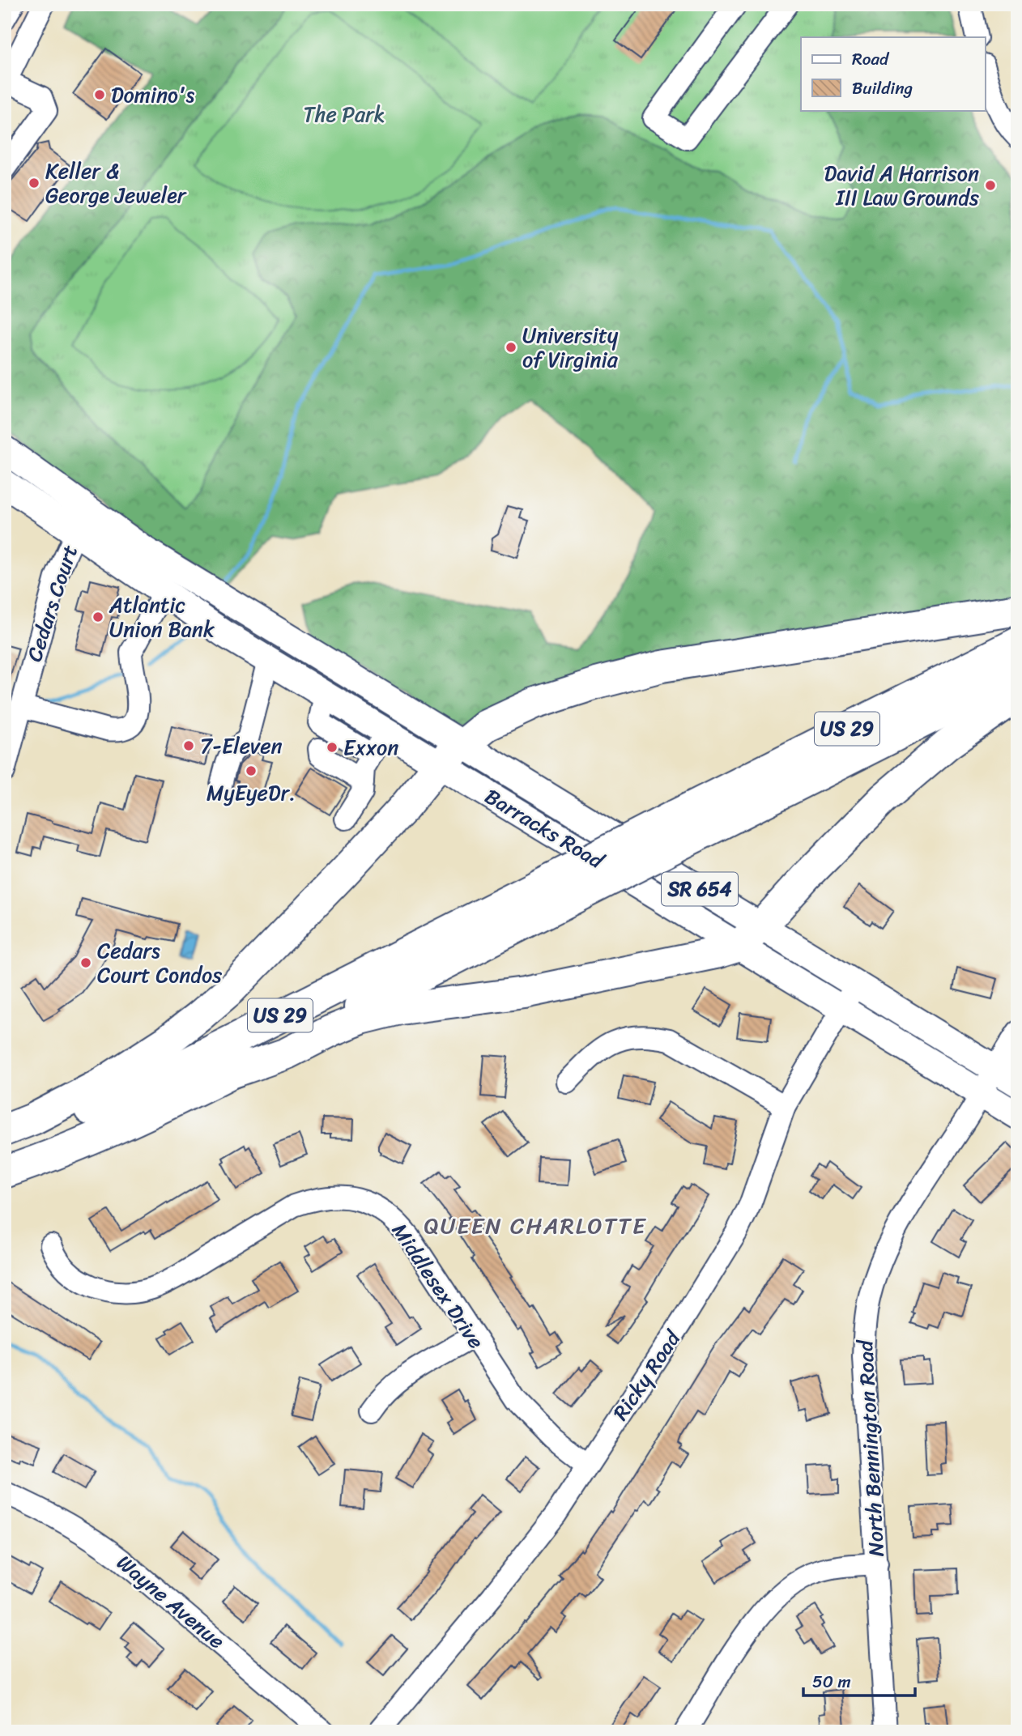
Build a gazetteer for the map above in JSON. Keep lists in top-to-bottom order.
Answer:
{
  "streets": {
    "highway": ["US 29"],
    "main road": ["Barracks Road", "SR 654"],
    "street": [
      "Cedars Court",
      "Middlesex Drive",
      "Ricky Road",
      "North Bennington Road",
      "Wayne Avenue"
    ]
  },
  "crossings": [
    ["Cedars Court", "Barracks Road"],
    ["Barracks Road", "Ricky Road"],
    ["Barracks Road", "North Bennington Road"],
    ["Middlesex Drive", "Ricky Road"]
  ],
  "districts": ["QUEEN CHARLOTTE"],
  "parks": ["The Park"],
  "places": [
    "Domino's",
    "Keller & George Jeweler",
    "David A Harrison III Law Grounds",
    "University of Virginia",
    "Atlantic Union Bank",
    "7-Eleven",
    "Exxon",
    "MyEyeDr.",
    "Cedars Court Condos"
  ],
  "legend": ["Road", "Building"],
  "scale_bar": "50 m"
}
